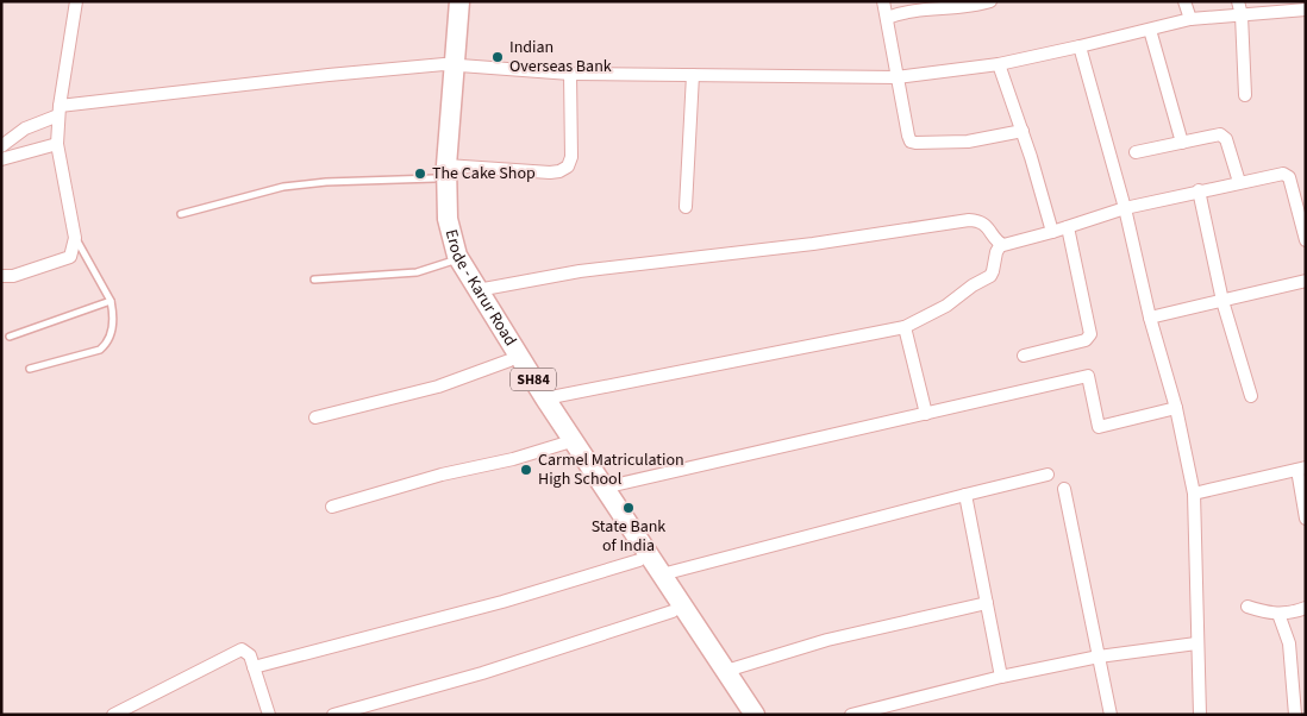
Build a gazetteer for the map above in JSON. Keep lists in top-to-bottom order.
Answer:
{
  "streets": {
    "main road": ["Erode - Karur Road", "SH84"]
  },
  "places": [
    "Indian Overseas Bank",
    "The Cake Shop",
    "Carmel Matriculation High School",
    "State Bank of India"
  ]
}
